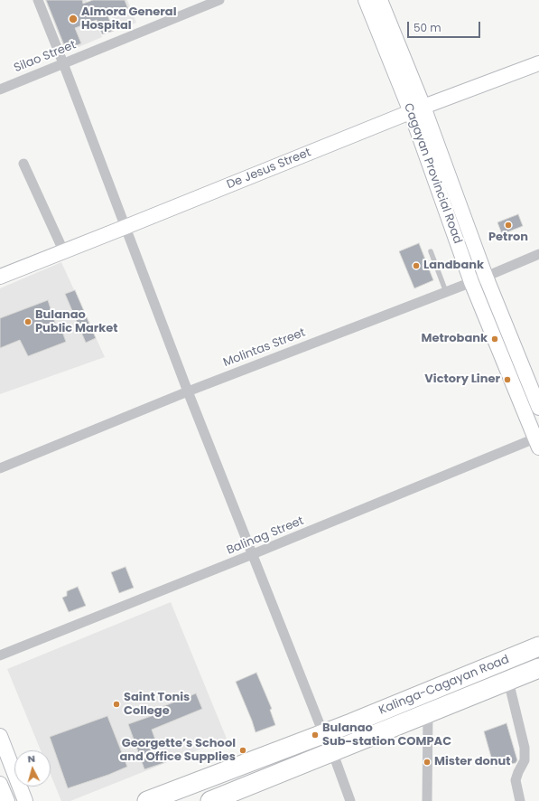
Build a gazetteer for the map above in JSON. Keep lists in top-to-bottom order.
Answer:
{
  "streets": {
    "highway": ["Kalinga-Cagayan Road"],
    "main road": ["De Jesus Street", "Cagayan Provincial Road"],
    "street": ["Silao Street", "Molintas Street", "Balinag Street"]
  },
  "crossings": [
    ["De Jesus Street", "Cagayan Provincial Road"],
    ["Cagayan Provincial Road", "Molintas Street"],
    ["Cagayan Provincial Road", "Balinag Street"]
  ],
  "places": [
    "Almora General Hospital",
    "Petron",
    "Landbank",
    "Bulanao Public Market",
    "Metrobank",
    "Victory Liner",
    "Saint Tonis College",
    "Bulanao Sub-station COMPAC",
    "Georgette’s School and Office Supplies",
    "Mister donut"
  ],
  "scale_bar": "50 m",
  "north": "top"
}
